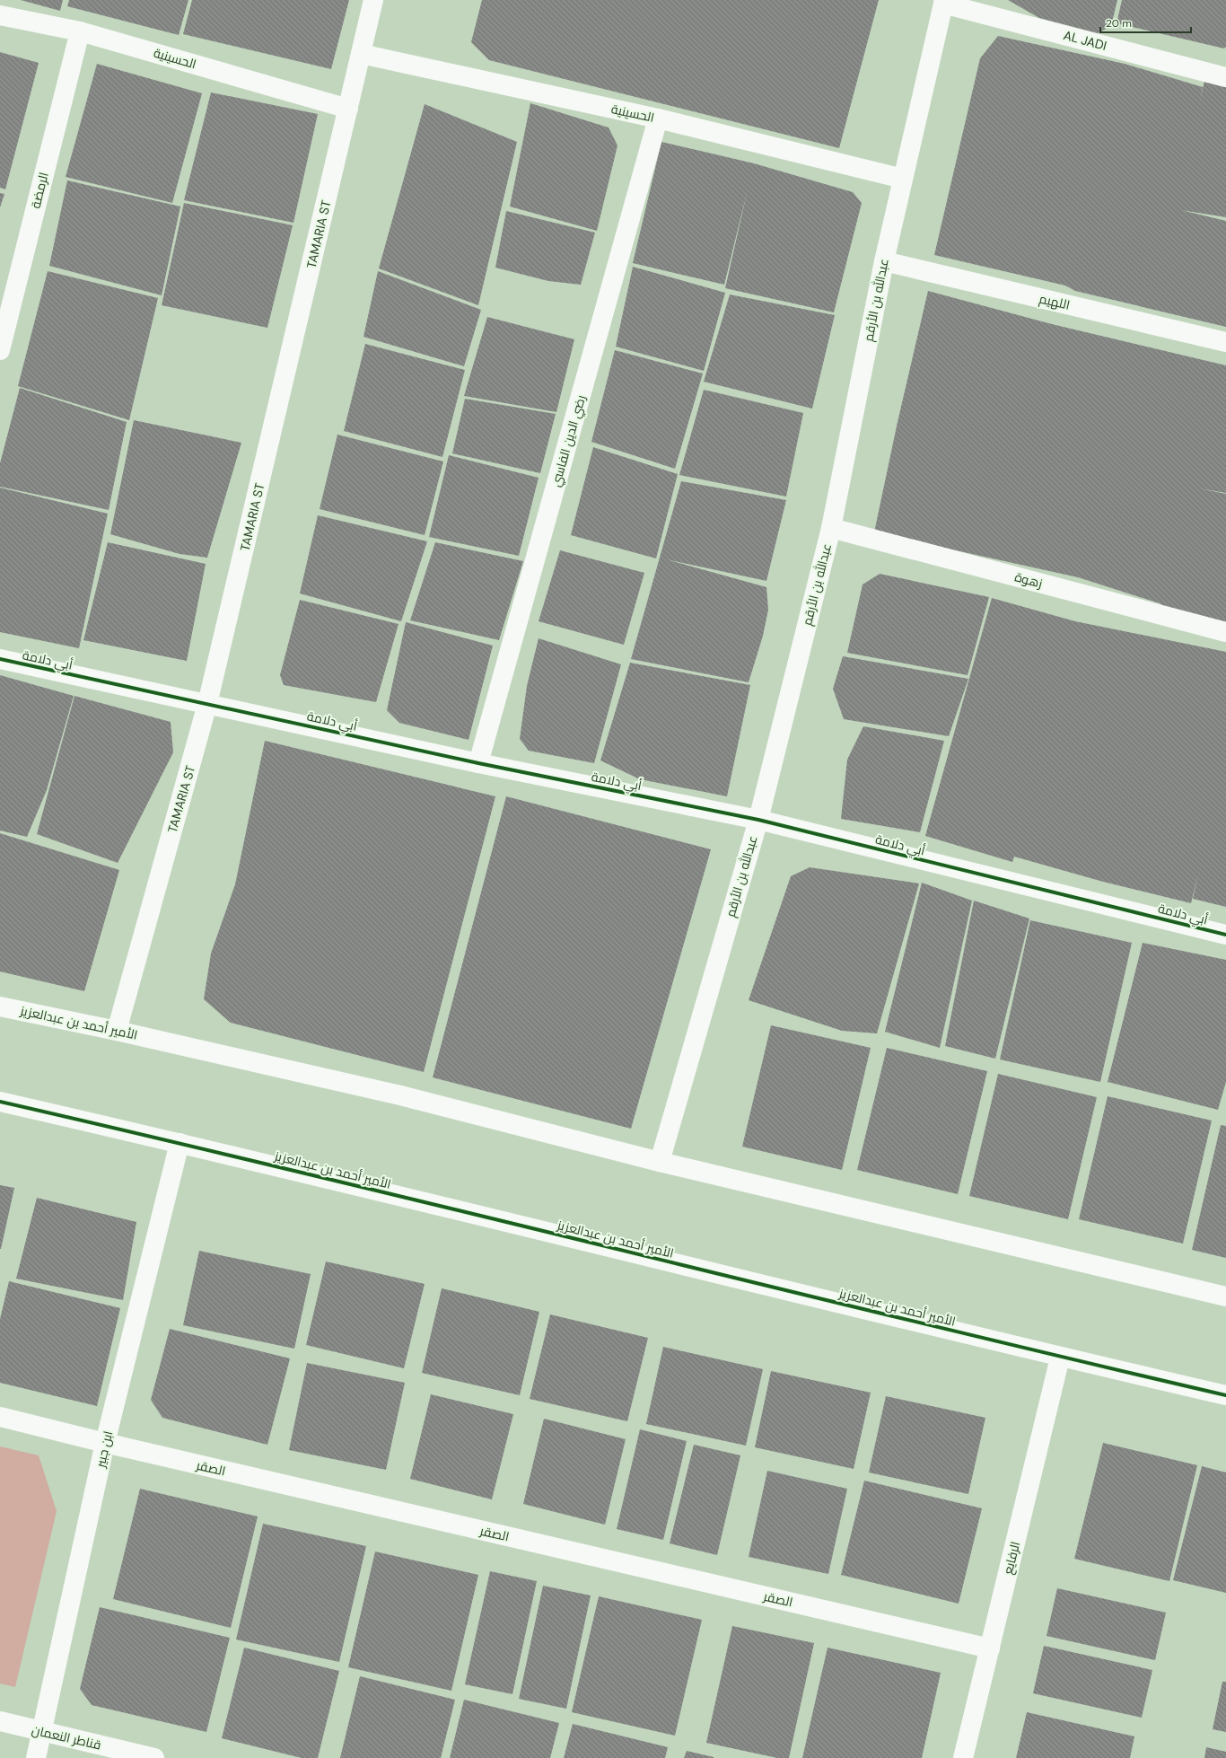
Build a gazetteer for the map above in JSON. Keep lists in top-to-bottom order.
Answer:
{
  "streets": {
    "street": [
      "AL JADI",
      "الحسينية",
      "الرمضة",
      "TAMARIA ST",
      "عبدالله بن الأرقم",
      "اللهيم",
      "رضي الدين الفاسي",
      "زهوة",
      "أبي دلامة",
      "الأمير أحمد بن عبدالعزيز",
      "ابن جبير",
      "الصقر",
      "الرفايع",
      "قناطر النعمان"
    ]
  },
  "crossings": [
    ["AL JADI", "عبدالله بن الأرقم"],
    ["الحسينية", "الرمضة"],
    ["الحسينية", "TAMARIA ST"],
    ["الحسينية", "عبدالله بن الأرقم"],
    ["الحسينية", "رضي الدين الفاسي"],
    ["TAMARIA ST", "أبي دلامة"],
    ["TAMARIA ST", "الأمير أحمد بن عبدالعزيز"],
    ["عبدالله بن الأرقم", "اللهيم"],
    ["عبدالله بن الأرقم", "زهوة"],
    ["عبدالله بن الأرقم", "أبي دلامة"],
    ["عبدالله بن الأرقم", "الأمير أحمد بن عبدالعزيز"],
    ["رضي الدين الفاسي", "أبي دلامة"],
    ["الأمير أحمد بن عبدالعزيز", "ابن جبير"],
    ["الأمير أحمد بن عبدالعزيز", "الرفايع"],
    ["ابن جبير", "الصقر"],
    ["ابن جبير", "قناطر النعمان"],
    ["الصقر", "الرفايع"]
  ],
  "scale_bar": "20 m"
}
